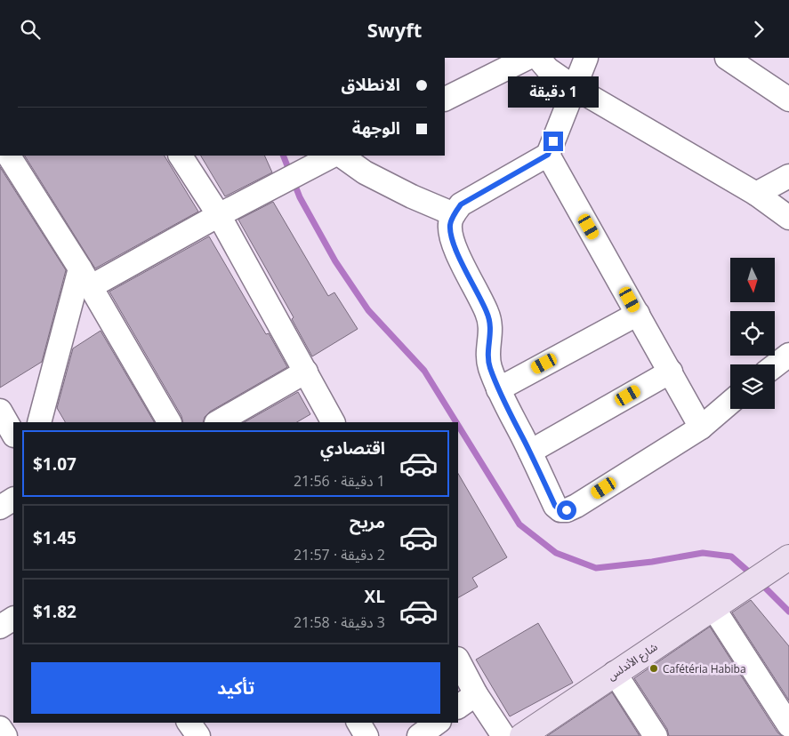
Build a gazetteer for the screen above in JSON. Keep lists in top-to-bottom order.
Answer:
{
  "streets": {
    "street": ["شارع الأندلس"]
  },
  "places": ["Cafétéria Habiba"],
  "north": "bottom",
  "page": {
    "header": "Swyft",
    "banner": ["الانطلاق", "الوجهة"],
    "bubble": "1 دقيقة",
    "list": [
      {
        "name": "اقتصادي",
        "note": "1 دقيقة · 21:56",
        "value": "$1.07"
      },
      {
        "name": "مريح",
        "note": "2 دقيقة · 21:57",
        "value": "$1.45"
      },
      {
        "name": "XL",
        "note": "3 دقيقة · 21:58",
        "value": "$1.82"
      }
    ],
    "buttons": "تأكيد"
  }
}
